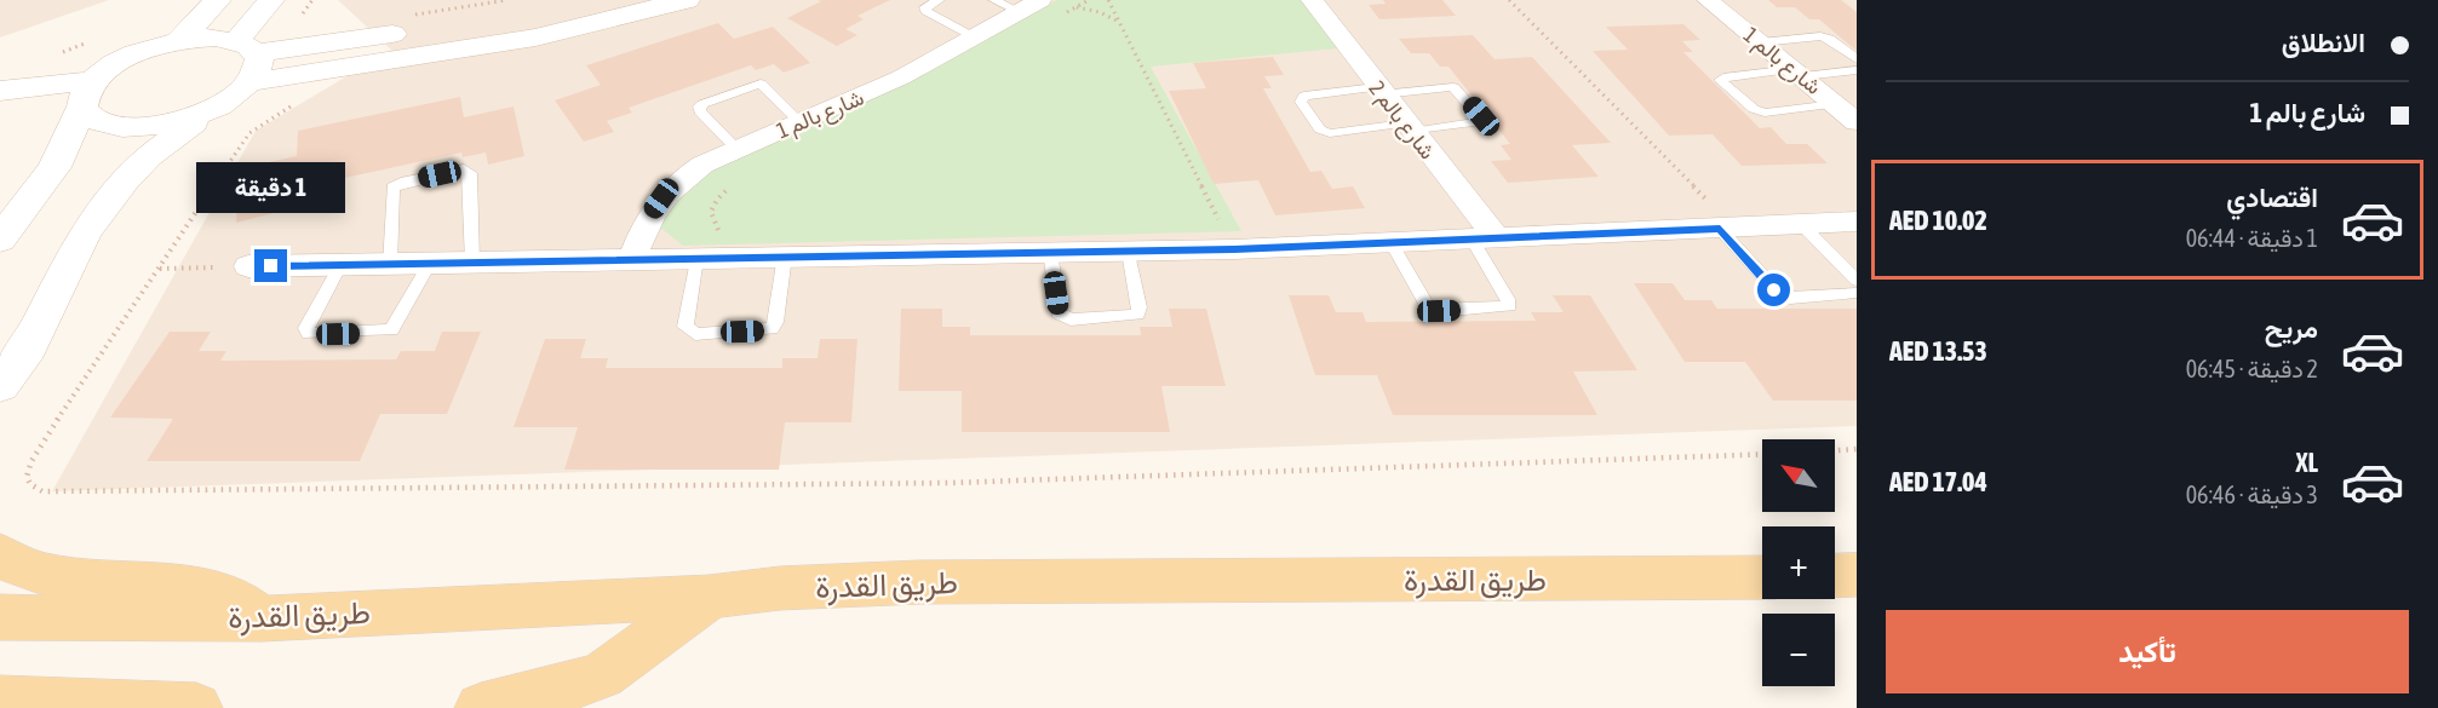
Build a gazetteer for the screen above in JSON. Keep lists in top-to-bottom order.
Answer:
{
  "streets": {
    "main road": ["طريق القدرة"],
    "street": ["شارع بالم 1", "شارع بالم 2"]
  },
  "north": "top left",
  "page": {
    "banner": ["الانطلاق", "شارع بالم 1"],
    "list": [
      {
        "name": "اقتصادي",
        "note": "1 دقيقة · 06:44",
        "value": "AED 10.02"
      },
      {
        "name": "مريح",
        "note": "2 دقيقة · 06:45",
        "value": "AED 13.53"
      },
      {
        "name": "XL",
        "note": "3 دقيقة · 06:46",
        "value": "AED 17.04"
      }
    ],
    "bubble": "1 دقيقة",
    "map_buttons": ["+", "−"],
    "buttons": "تأكيد"
  }
}
